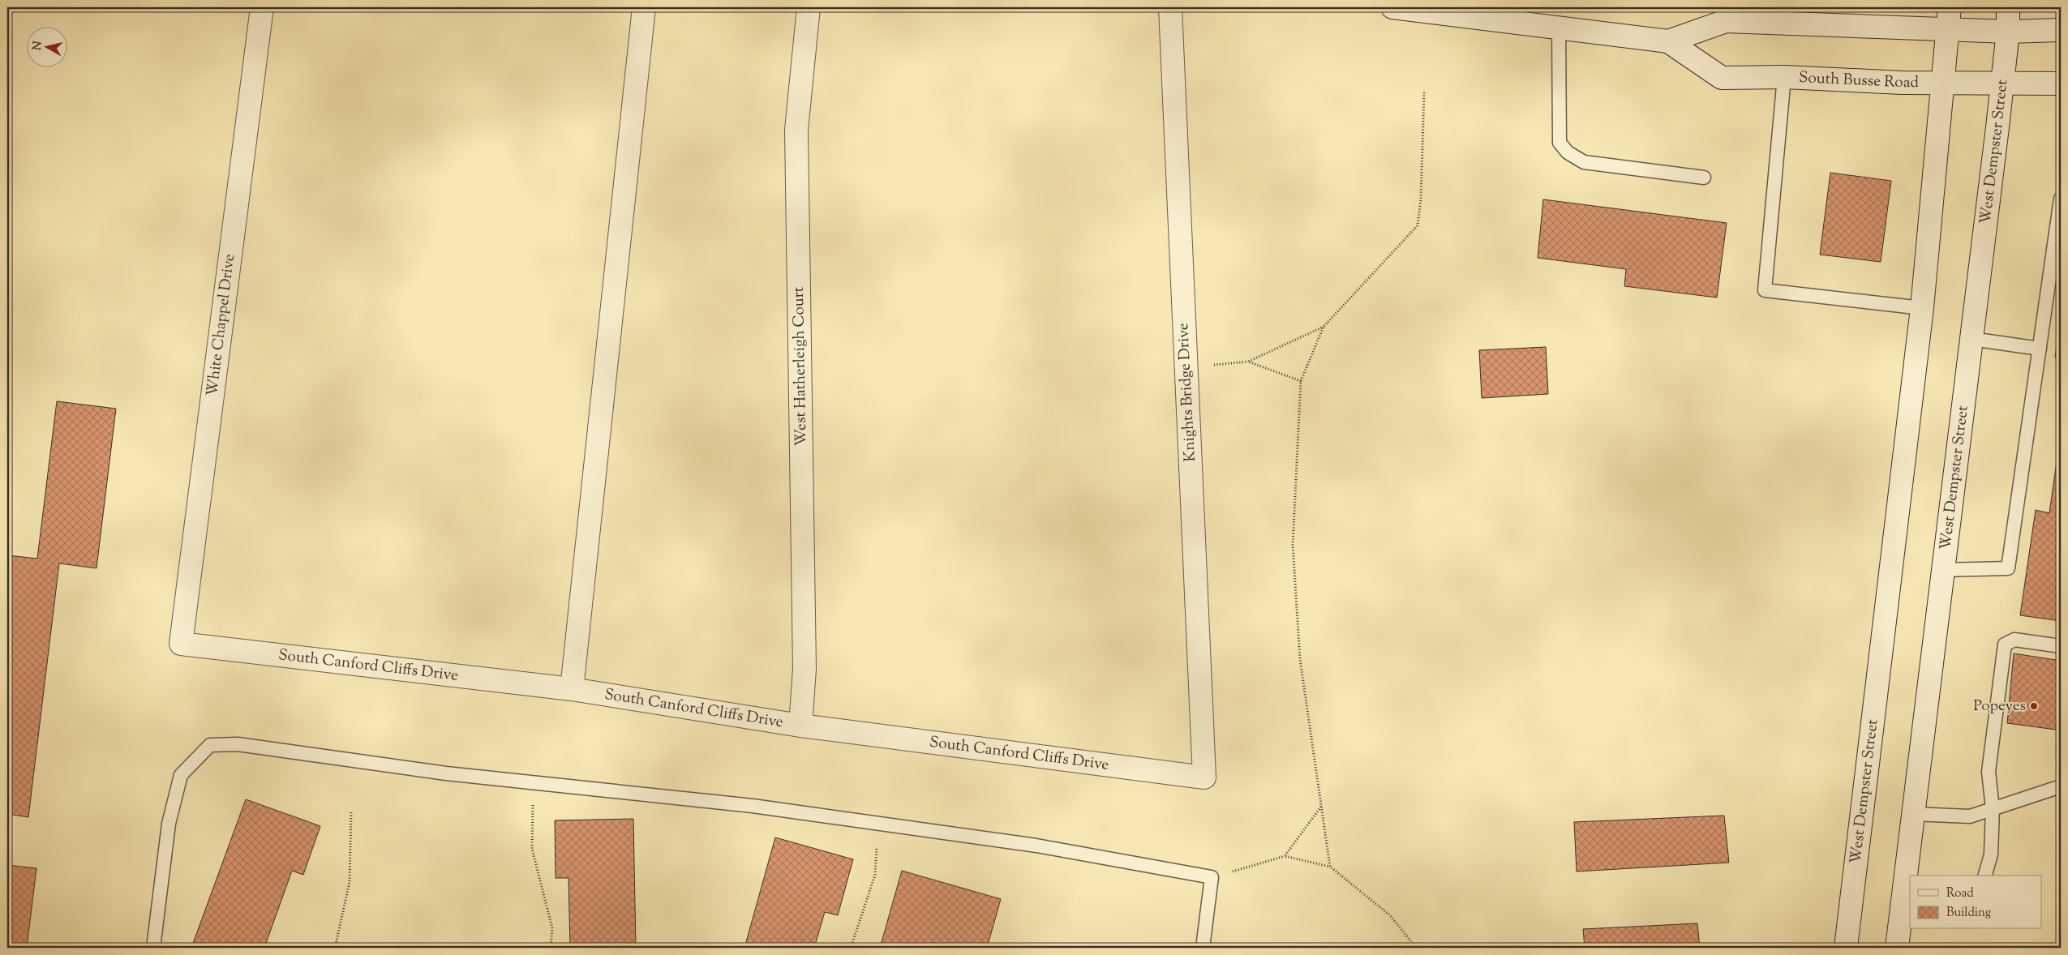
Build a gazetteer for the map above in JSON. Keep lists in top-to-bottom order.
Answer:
{
  "streets": {
    "street": [
      "South Busse Road",
      "West Dempster Street",
      "White Chappel Drive",
      "West Hatherleigh Court",
      "Knights Bridge Drive",
      "South Canford Cliffs Drive"
    ]
  },
  "crossings": [
    ["South Busse Road", "West Dempster Street"],
    ["White Chappel Drive", "South Canford Cliffs Drive"],
    ["West Hatherleigh Court", "South Canford Cliffs Drive"],
    ["Knights Bridge Drive", "South Canford Cliffs Drive"]
  ],
  "places": ["Popeyes"],
  "legend": ["Road", "Building"],
  "north": "left"
}
